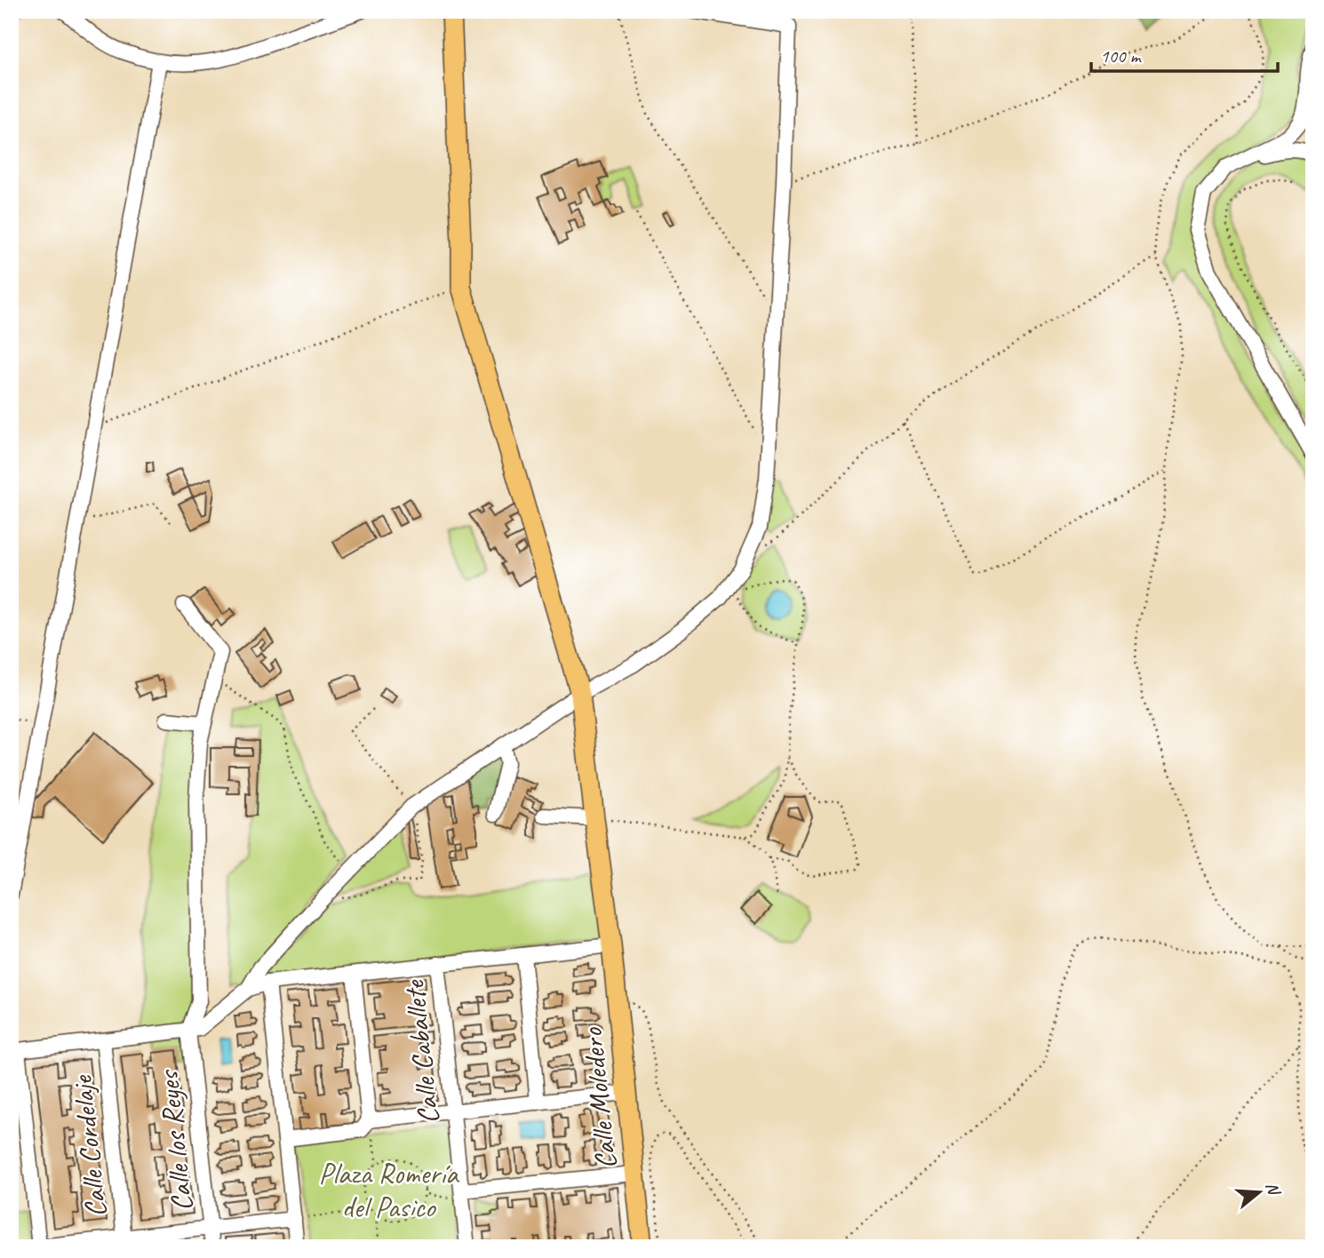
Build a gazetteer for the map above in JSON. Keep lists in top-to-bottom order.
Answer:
{
  "streets": {
    "main road": ["Calle Moledero"],
    "street": ["Calle Caballete", "Calle los Reyes", "Calle Cordelaje"]
  },
  "parks": ["Plaza Romería del Pasico"],
  "scale_bar": "100 m",
  "north": "right"
}
